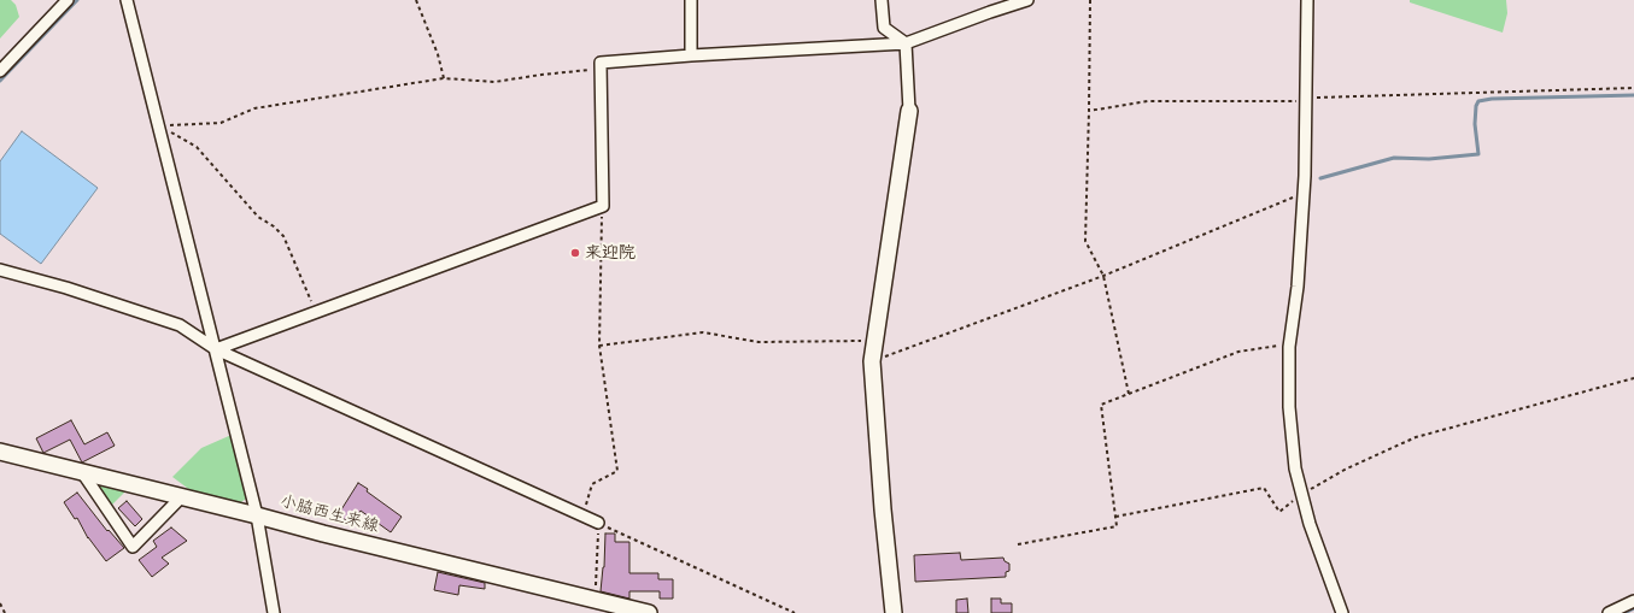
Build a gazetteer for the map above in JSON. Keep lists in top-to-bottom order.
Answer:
{
  "streets": {
    "main road": ["小脇西生来線"]
  },
  "places": ["来迎院"]
}
